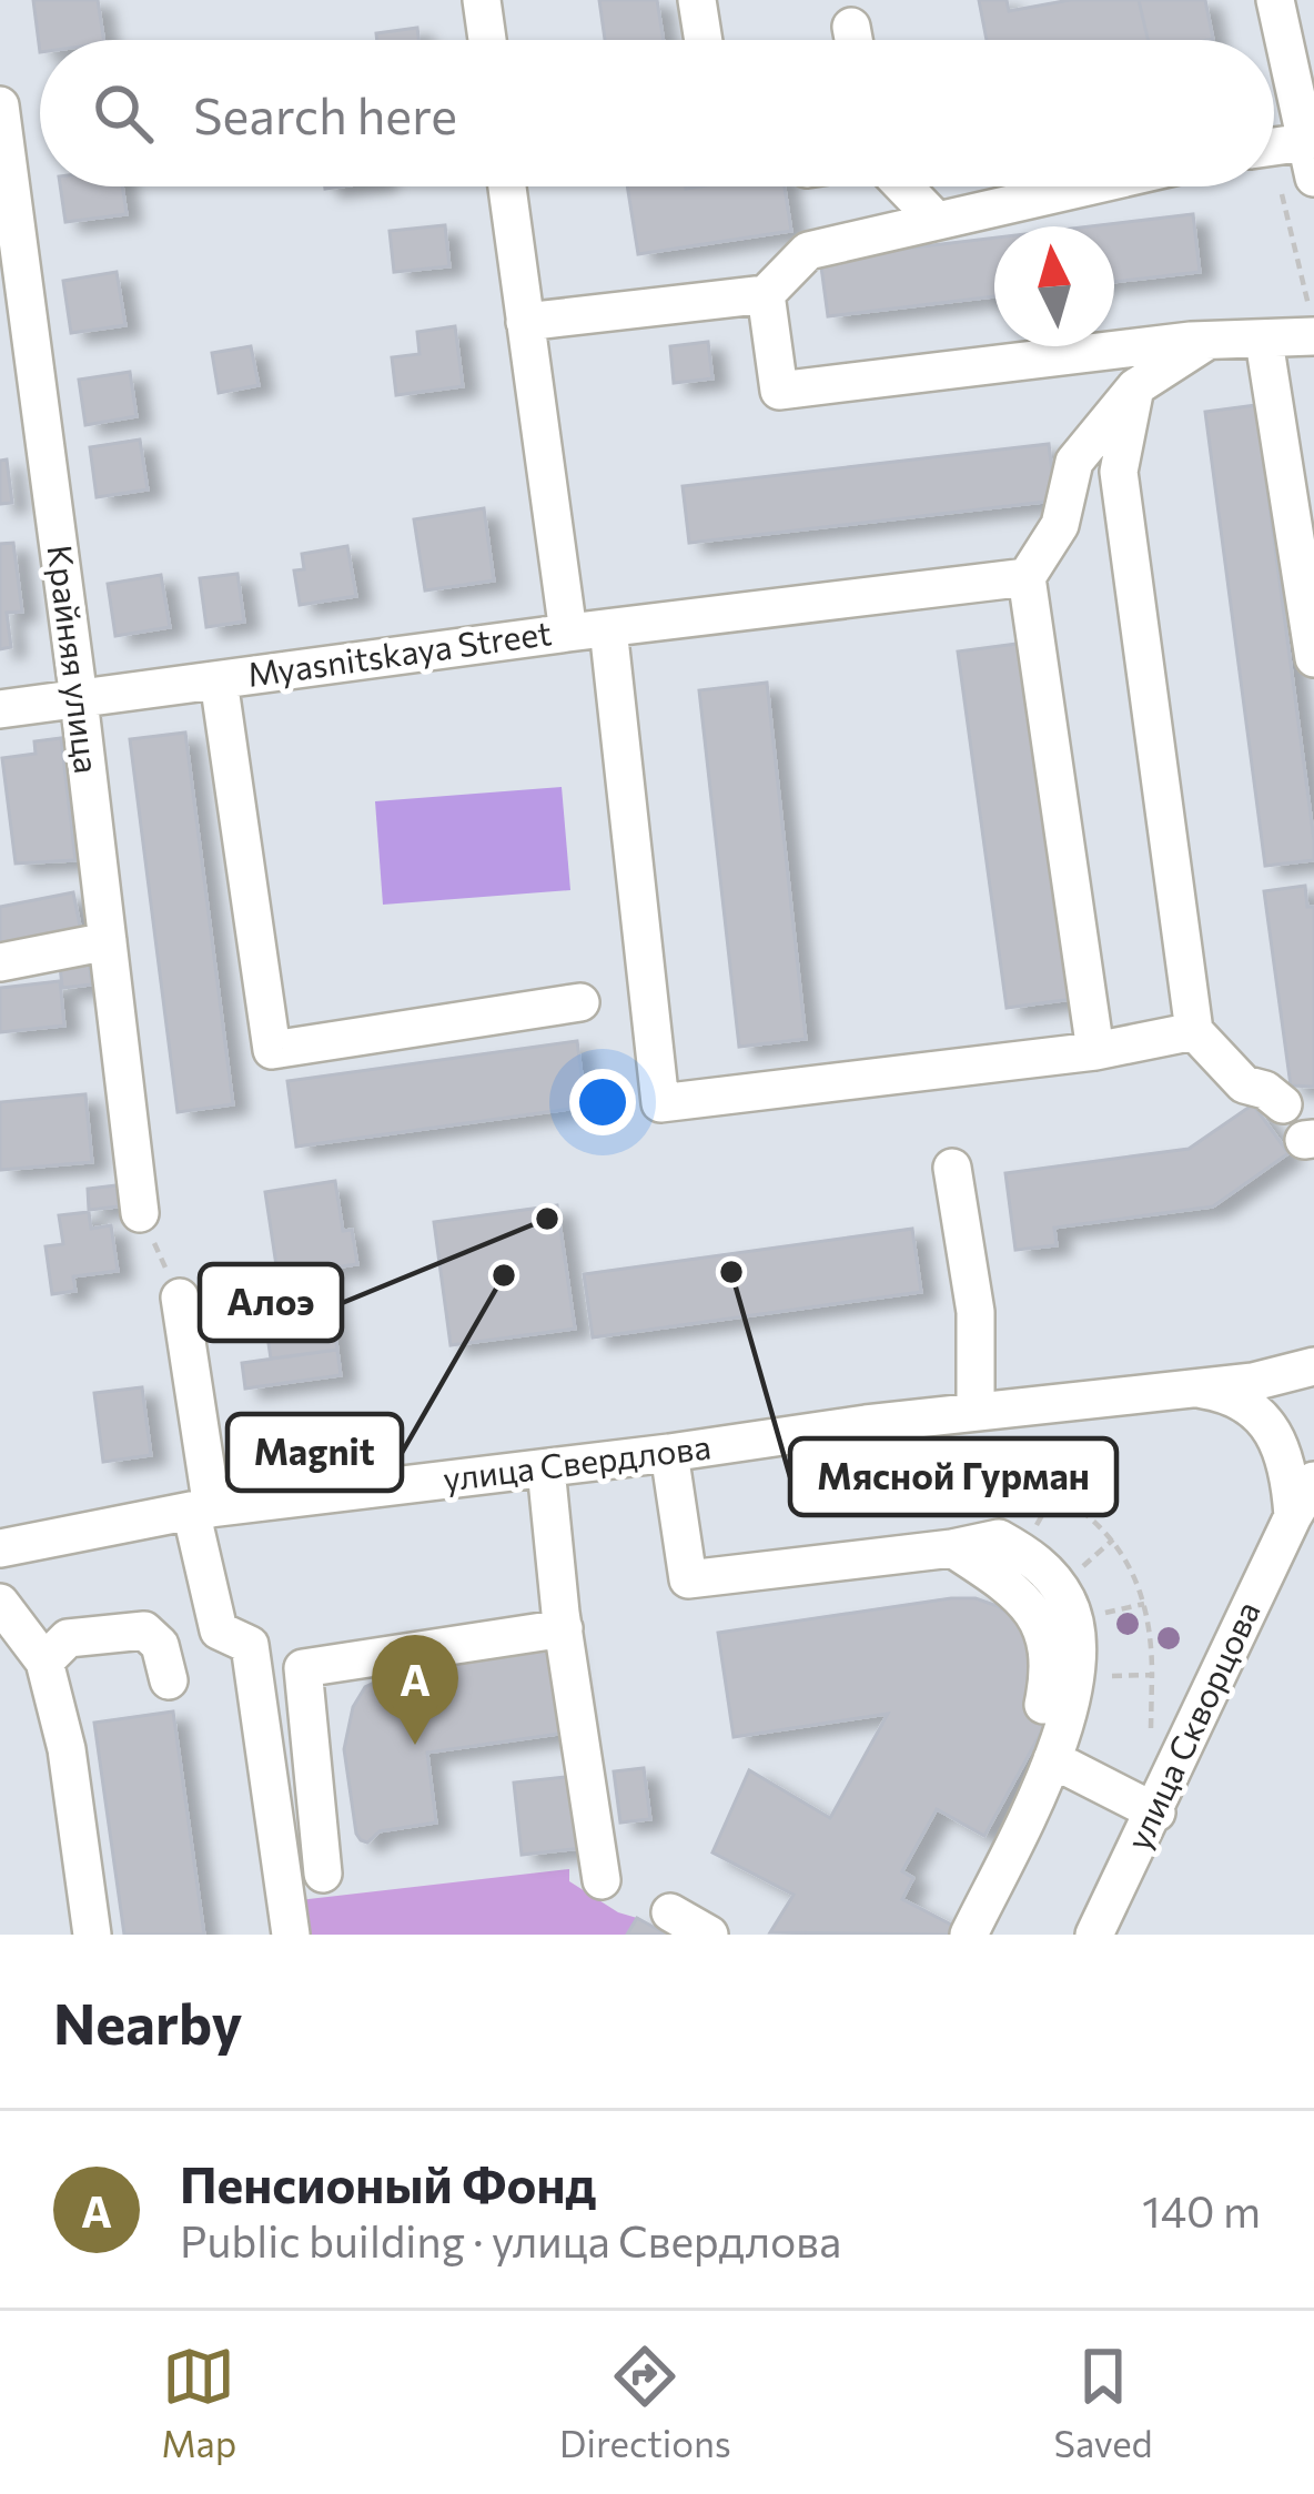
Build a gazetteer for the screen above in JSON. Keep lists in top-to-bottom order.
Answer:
{
  "streets": {
    "street": [
      "Myasnitskaya Street",
      "Крайняя улица",
      "улица Свердлова",
      "улица Скворцова"
    ]
  },
  "crossings": [
    ["Myasnitskaya Street", "Крайняя улица"]
  ],
  "places": ["Алоэ", "Мясной Гурман", "Magnit"],
  "north": "top",
  "page": {
    "search": "Search here",
    "pins": "A",
    "heading": "Nearby",
    "list": [
      {
        "mark": "A",
        "name": "Пенсионый Фонд",
        "note": "Public building · улица Свердлова",
        "value": "140 m"
      }
    ],
    "nav": ["Map", "Directions", "Saved"]
  }
}
